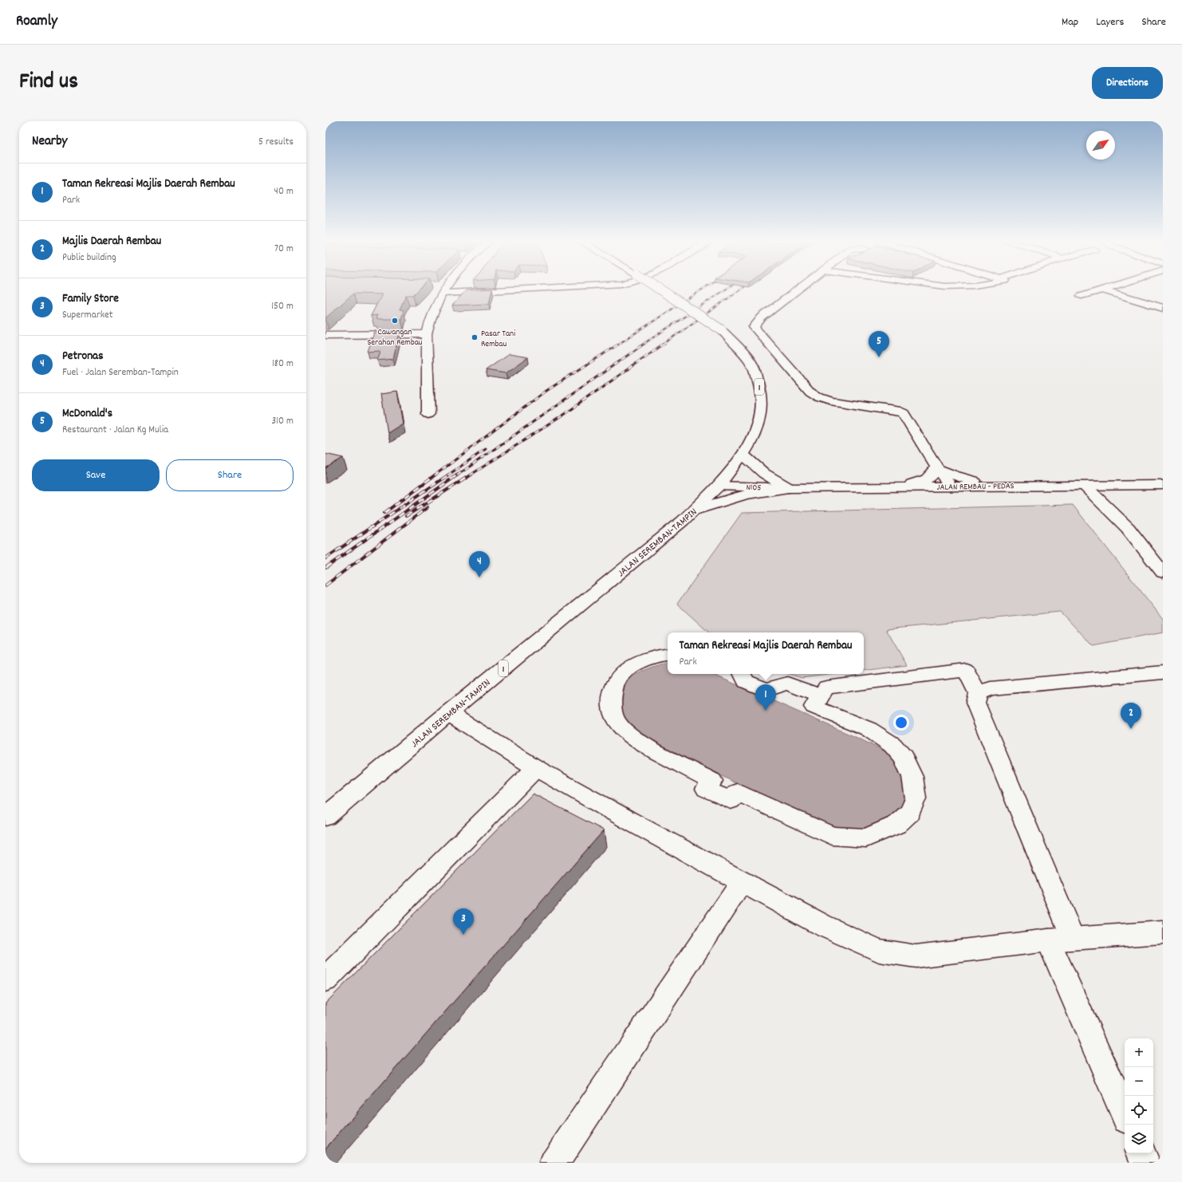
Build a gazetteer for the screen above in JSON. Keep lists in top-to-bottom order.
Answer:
{
  "streets": {
    "main road": [
      "1",
      "JALAN REMBAU - PEDAS",
      "N105",
      "JALAN SEREMBAN-TAMPIN"
    ]
  },
  "crossings": [
    ["JALAN REMBAU - PEDAS", "N105"],
    ["N105", "JALAN SEREMBAN-TAMPIN"]
  ],
  "places": ["Cawangan Serahan Rembau", "Pasar Tani Rembau"],
  "north": "top right",
  "page": {
    "header": "Roamly",
    "nav": ["Map", "Layers", "Share"],
    "title": "Find us",
    "buttons": [
      "Directions",
      ["Save", "Share"]
    ],
    "heading": ["Nearby", "5 results"],
    "list": [
      {
        "mark": "1",
        "name": "Taman Rekreasi Majlis Daerah Rembau",
        "note": "Park",
        "value": "40 m"
      },
      {
        "mark": "2",
        "name": "Majlis Daerah Rembau",
        "note": "Public building",
        "value": "70 m"
      },
      {
        "mark": "3",
        "name": "Family Store",
        "note": "Supermarket",
        "value": "150 m"
      },
      {
        "mark": "4",
        "name": "Petronas",
        "note": "Fuel · Jalan Seremban-Tampin",
        "value": "180 m"
      },
      {
        "mark": "5",
        "name": "McDonald's",
        "note": "Restaurant · Jalan Kg Mulia",
        "value": "310 m"
      }
    ],
    "pins": [
      "5",
      "4",
      "1",
      "2",
      "3"
    ],
    "popup": ["Taman Rekreasi Majlis Daerah Rembau", "Park"],
    "map_buttons": ["+", "−"]
  }
}
